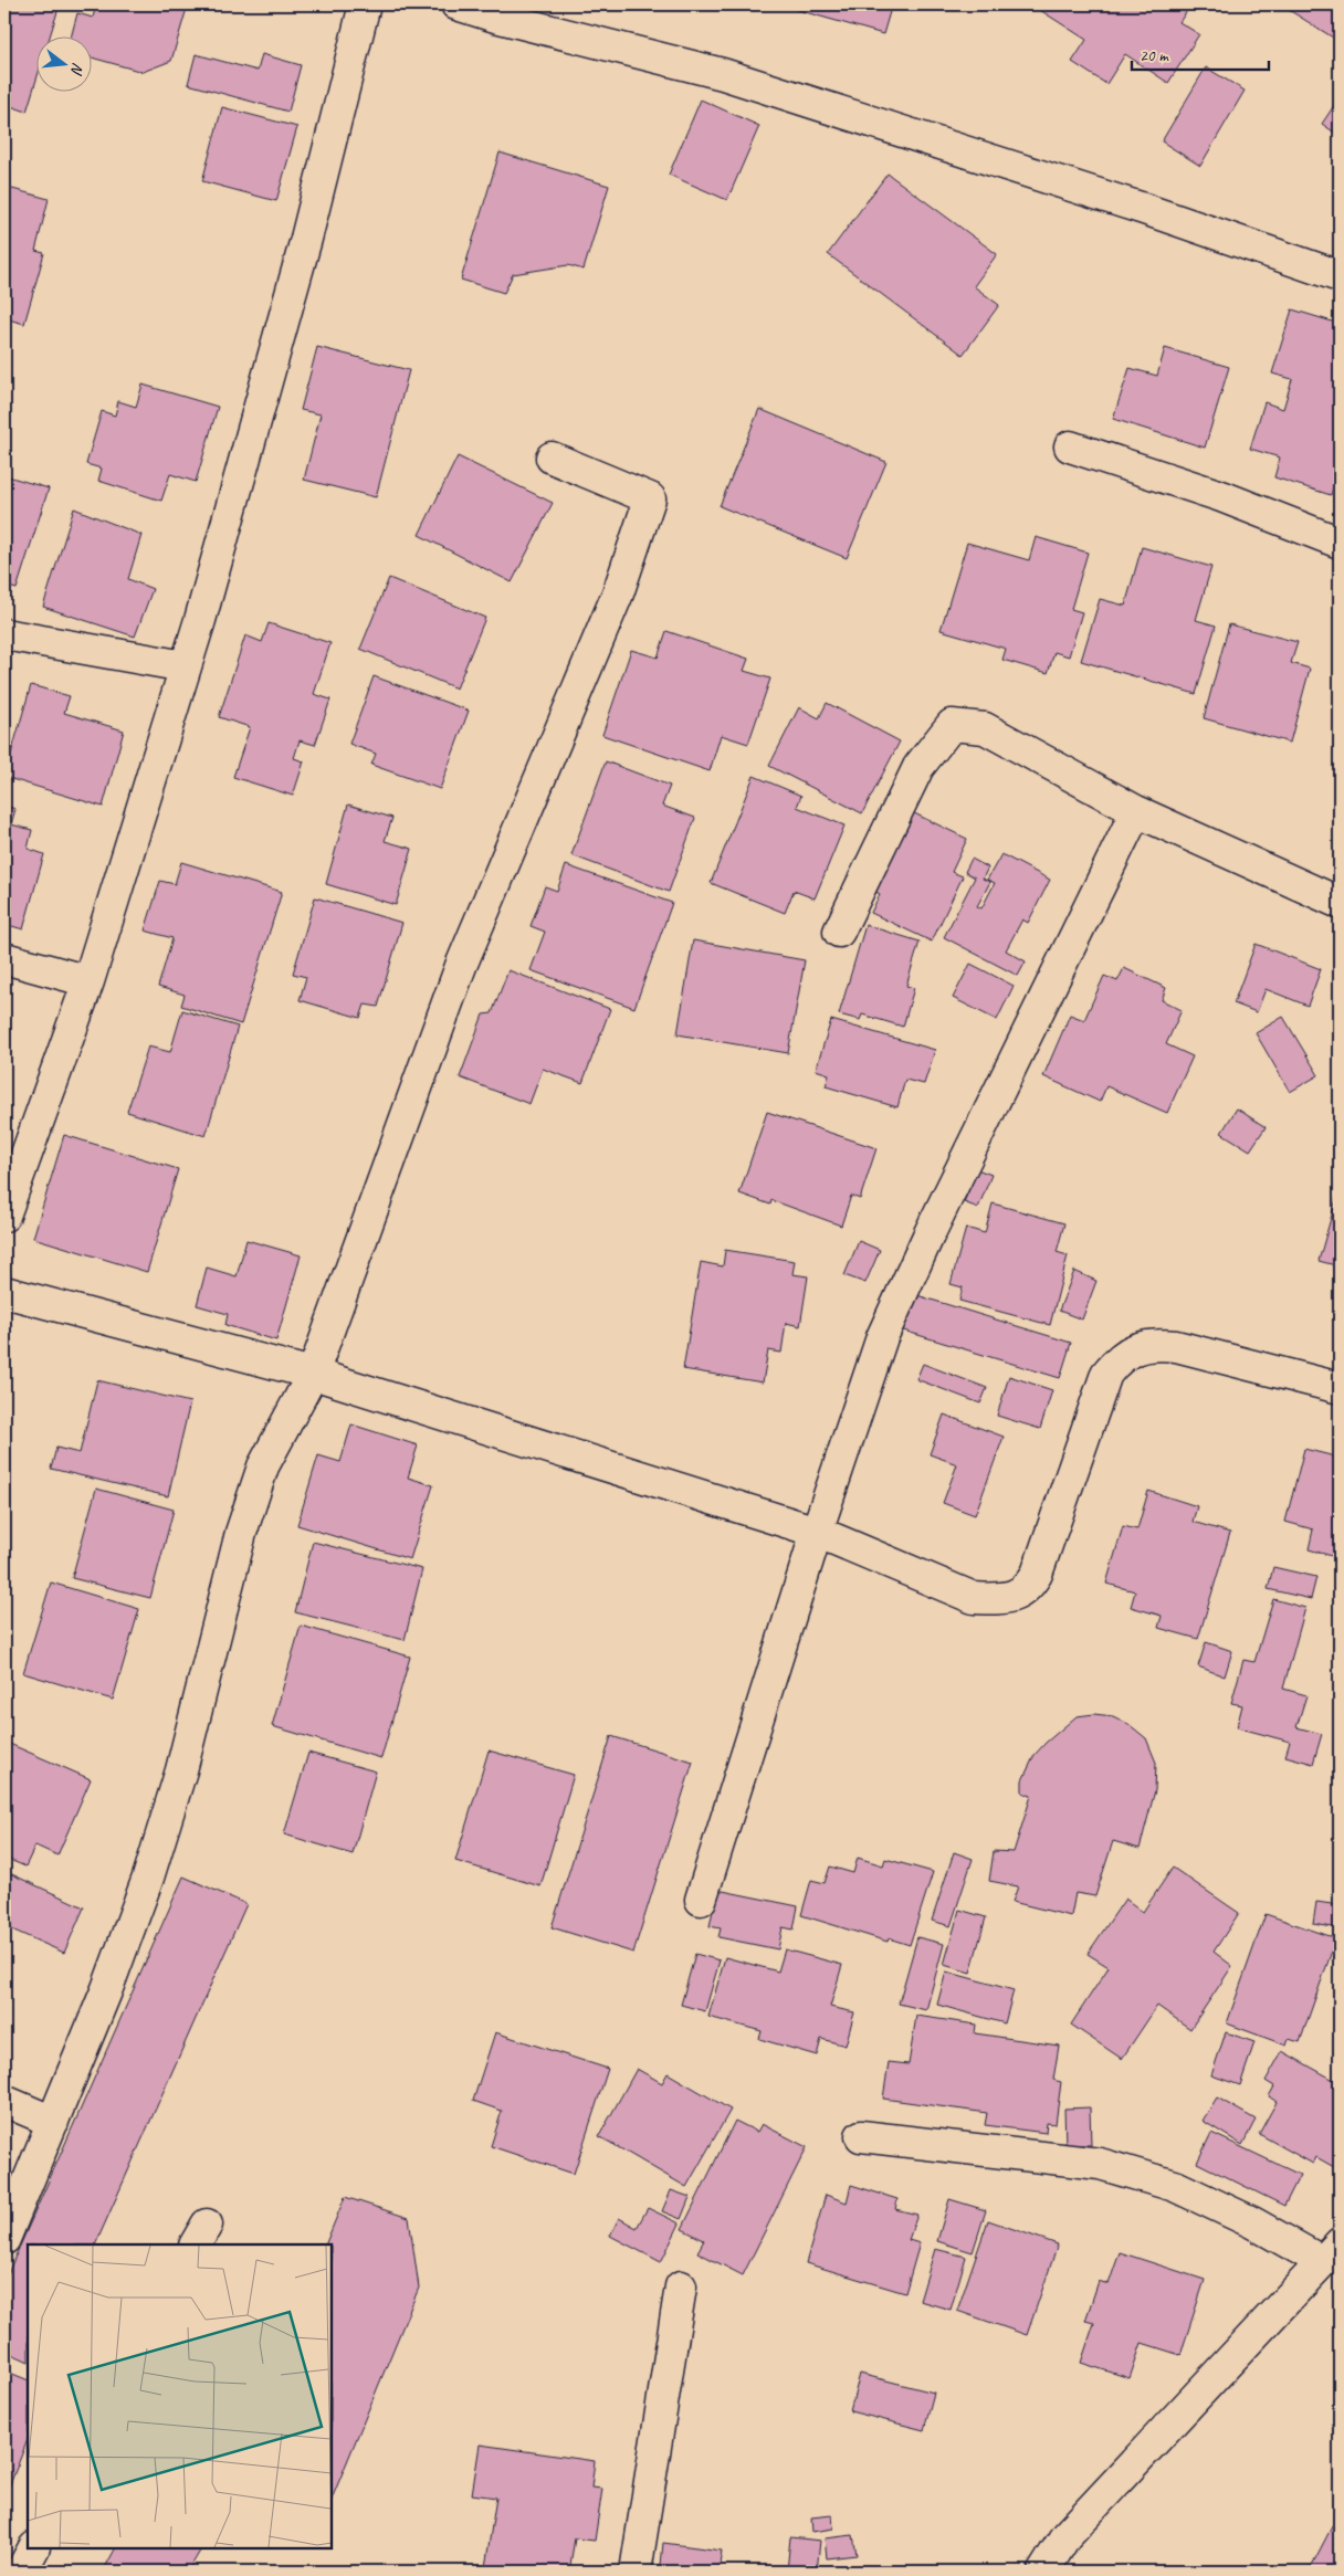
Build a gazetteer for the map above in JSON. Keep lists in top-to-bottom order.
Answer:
{
  "scale_bar": "20 m",
  "north": "right"
}
